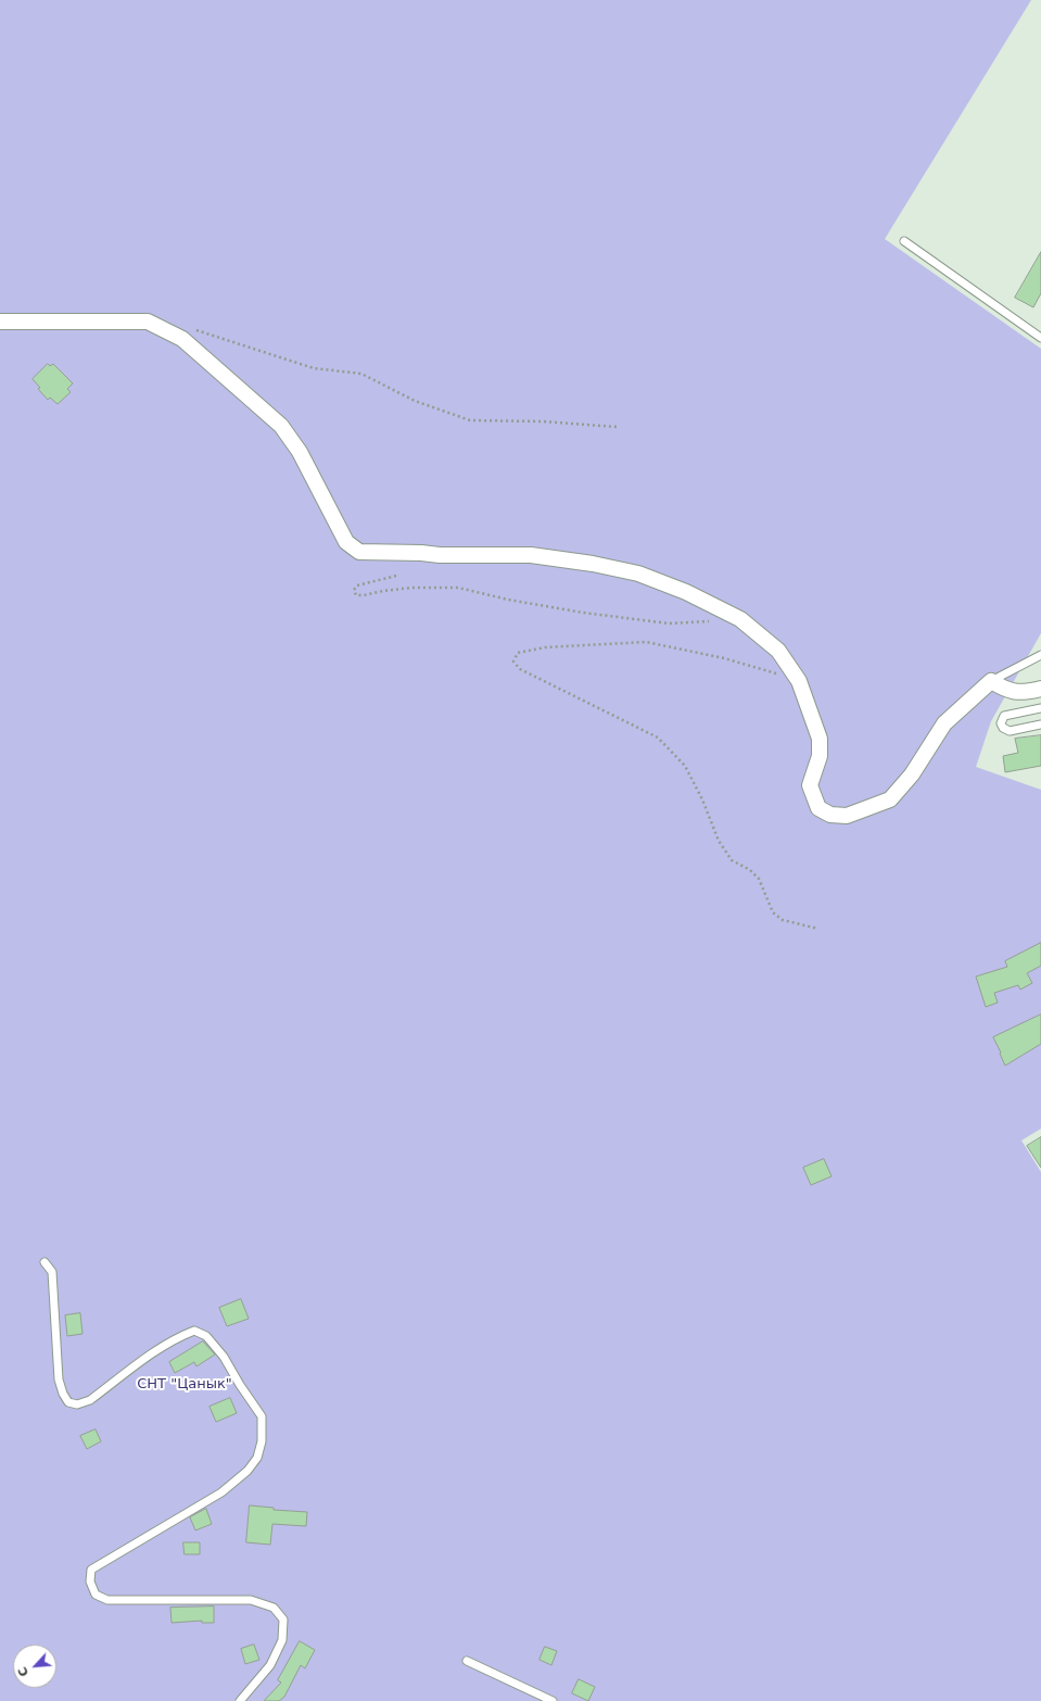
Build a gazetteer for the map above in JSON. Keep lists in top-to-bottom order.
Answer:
{
  "parks": ["СНТ \"Цанык\""],
  "north": "bottom left"
}
